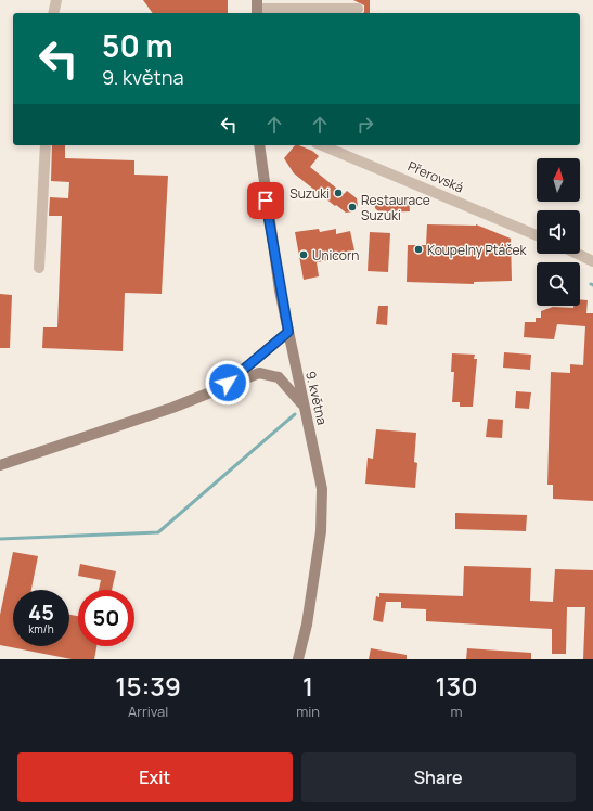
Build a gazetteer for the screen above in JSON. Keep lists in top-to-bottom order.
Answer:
{
  "streets": {
    "main road": ["9. května"],
    "street": ["Přerovská"]
  },
  "places": [
    "Suzuki",
    "Restaurace Suzuki",
    "Koupelny Ptáček",
    "Unicorn"
  ],
  "north": "top",
  "page": {
    "turn": ["50 m", "9. května"],
    "speed": "45 km/h",
    "limit": "50",
    "eta": [
      "15:39",
      "Arrival",
      "1",
      "min",
      "130",
      "m"
    ],
    "buttons": ["Exit", "Share"]
  }
}
